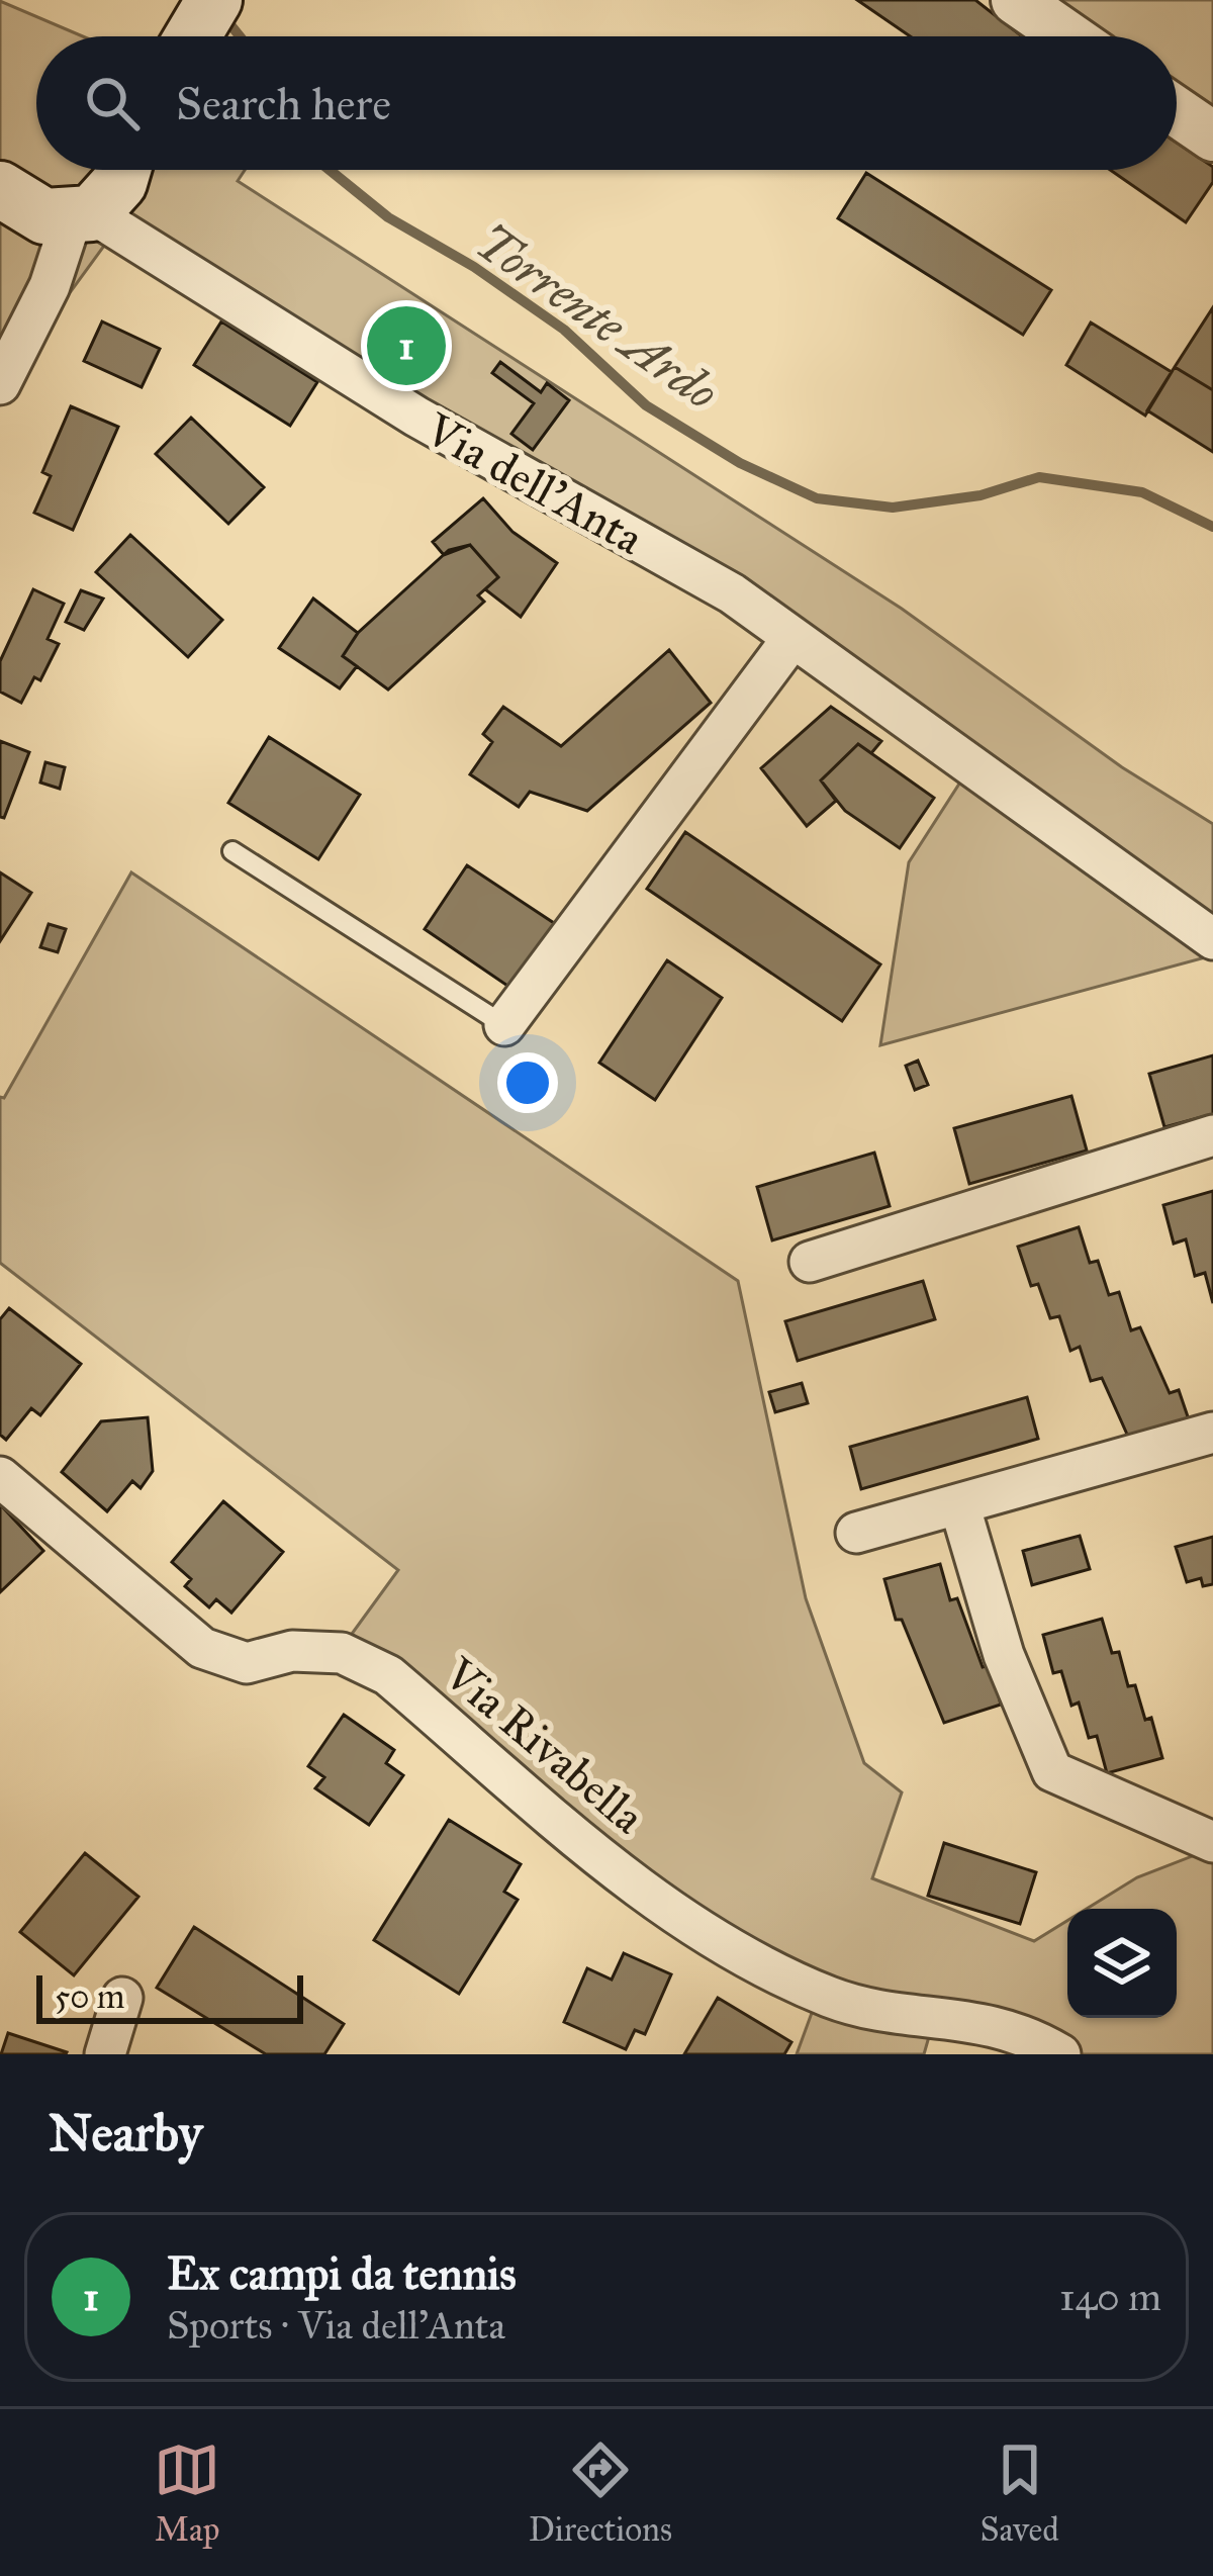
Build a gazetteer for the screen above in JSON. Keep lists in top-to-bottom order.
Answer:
{
  "streets": {
    "street": ["Via dell'Anta", "Via Rivabella"]
  },
  "water": ["Torrente Ardo"],
  "scale_bar": "50 m",
  "page": {
    "search": "Search here",
    "pins": "1",
    "scale": "50 m",
    "heading": "Nearby",
    "list": [
      {
        "mark": "1",
        "name": "Ex campi da tennis",
        "note": "Sports · Via dell'Anta",
        "value": "140 m"
      }
    ],
    "nav": ["Map", "Directions", "Saved"]
  }
}
